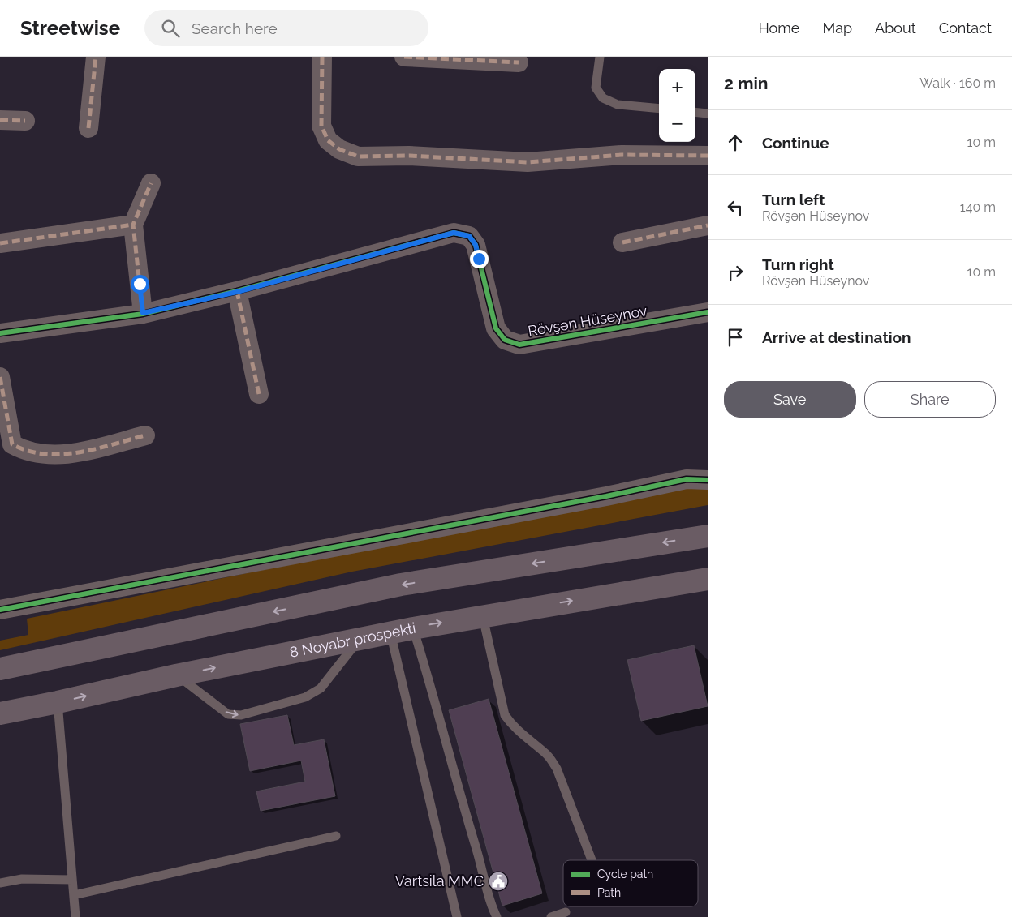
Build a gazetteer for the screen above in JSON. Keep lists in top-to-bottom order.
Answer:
{
  "streets": {
    "highway": ["8 Noyabr prospekti"],
    "street": ["Rövşən Hüseynov"]
  },
  "places": {
    "public building": ["Vartsila MMC"]
  },
  "legend": ["Cycle path", "Path"],
  "page": {
    "header": "Streetwise",
    "search": "Search here",
    "nav": [
      "Home",
      "Map",
      "About",
      "Contact"
    ],
    "heading": ["2 min", "Walk · 160 m"],
    "map_buttons": ["+", "−"],
    "list": [
      ["Continue", "10 m"],
      ["Turn left", "Rövşən Hüseynov", "140 m"],
      ["Turn right", "Rövşən Hüseynov", "10 m"],
      "Arrive at destination"
    ],
    "buttons": ["Save", "Share"]
  }
}
